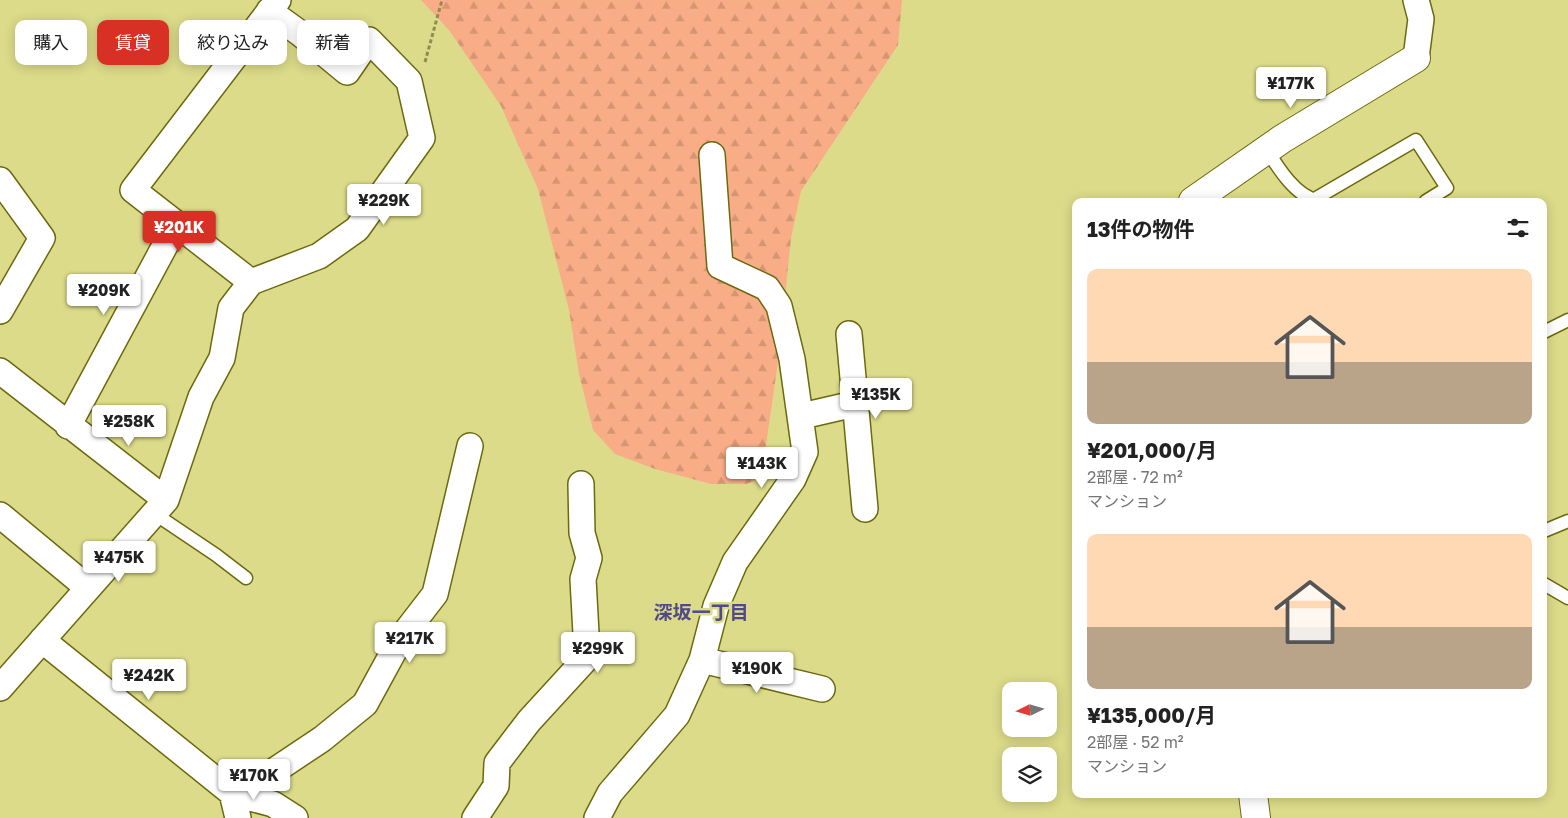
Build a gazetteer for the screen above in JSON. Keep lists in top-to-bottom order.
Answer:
{
  "districts": ["深坂一丁目"],
  "north": "left",
  "page": {
    "chip": [
      "購入",
      "賃貸",
      "絞り込み",
      "新着"
    ],
    "price": [
      "¥177K",
      "¥229K",
      "¥201K",
      "¥209K",
      "¥135K",
      "¥258K",
      "¥143K",
      "¥475K",
      "¥217K",
      "¥299K",
      "¥190K",
      "¥242K",
      "¥170K"
    ],
    "heading": "13件の物件",
    "list": [
      {
        "name": "¥201,000/月",
        "note": "2部屋 · 72 m² · マンション"
      },
      {
        "name": "¥135,000/月",
        "note": "2部屋 · 52 m² · マンション"
      }
    ]
  }
}
